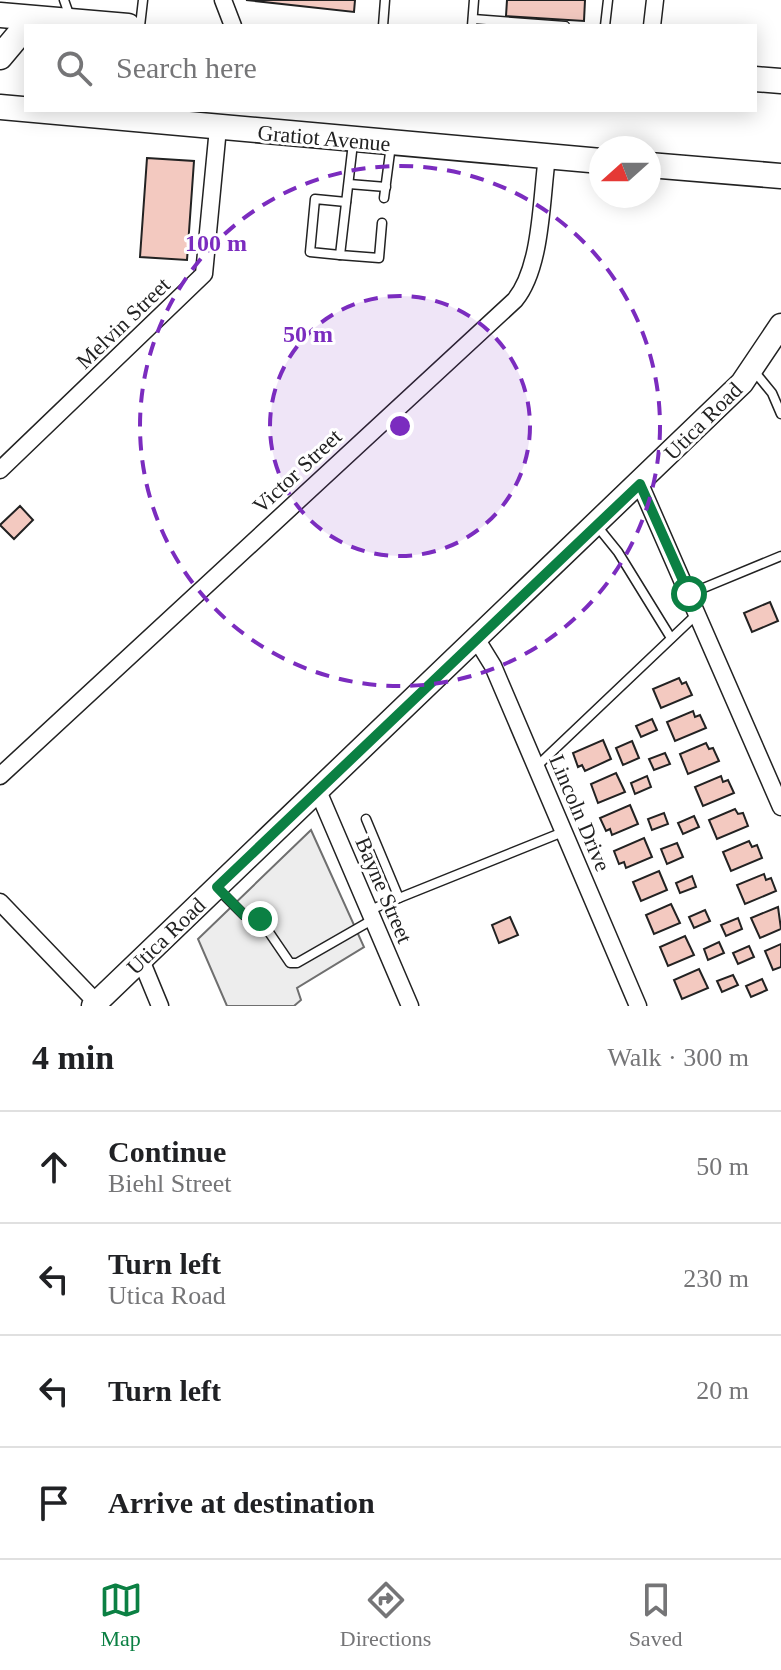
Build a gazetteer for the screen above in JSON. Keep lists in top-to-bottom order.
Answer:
{
  "streets": {
    "main road": ["Gratiot Avenue", "Utica Road"],
    "street": [
      "Melvin Street",
      "Victor Street",
      "Lincoln Drive",
      "Bayne Street"
    ]
  },
  "crossings": [
    ["Gratiot Avenue", "Melvin Street"],
    ["Gratiot Avenue", "Victor Street"],
    ["Utica Road", "Lincoln Drive"],
    ["Utica Road", "Bayne Street"]
  ],
  "north": "left",
  "page": {
    "search": "Search here",
    "heading": ["4 min", "Walk · 300 m"],
    "list": [
      ["Continue", "Biehl Street", "50 m"],
      ["Turn left", "Utica Road", "230 m"],
      ["Turn left", "20 m"],
      "Arrive at destination"
    ],
    "nav": ["Map", "Directions", "Saved"]
  },
  "rings": ["100 m", "50 m"]
}
